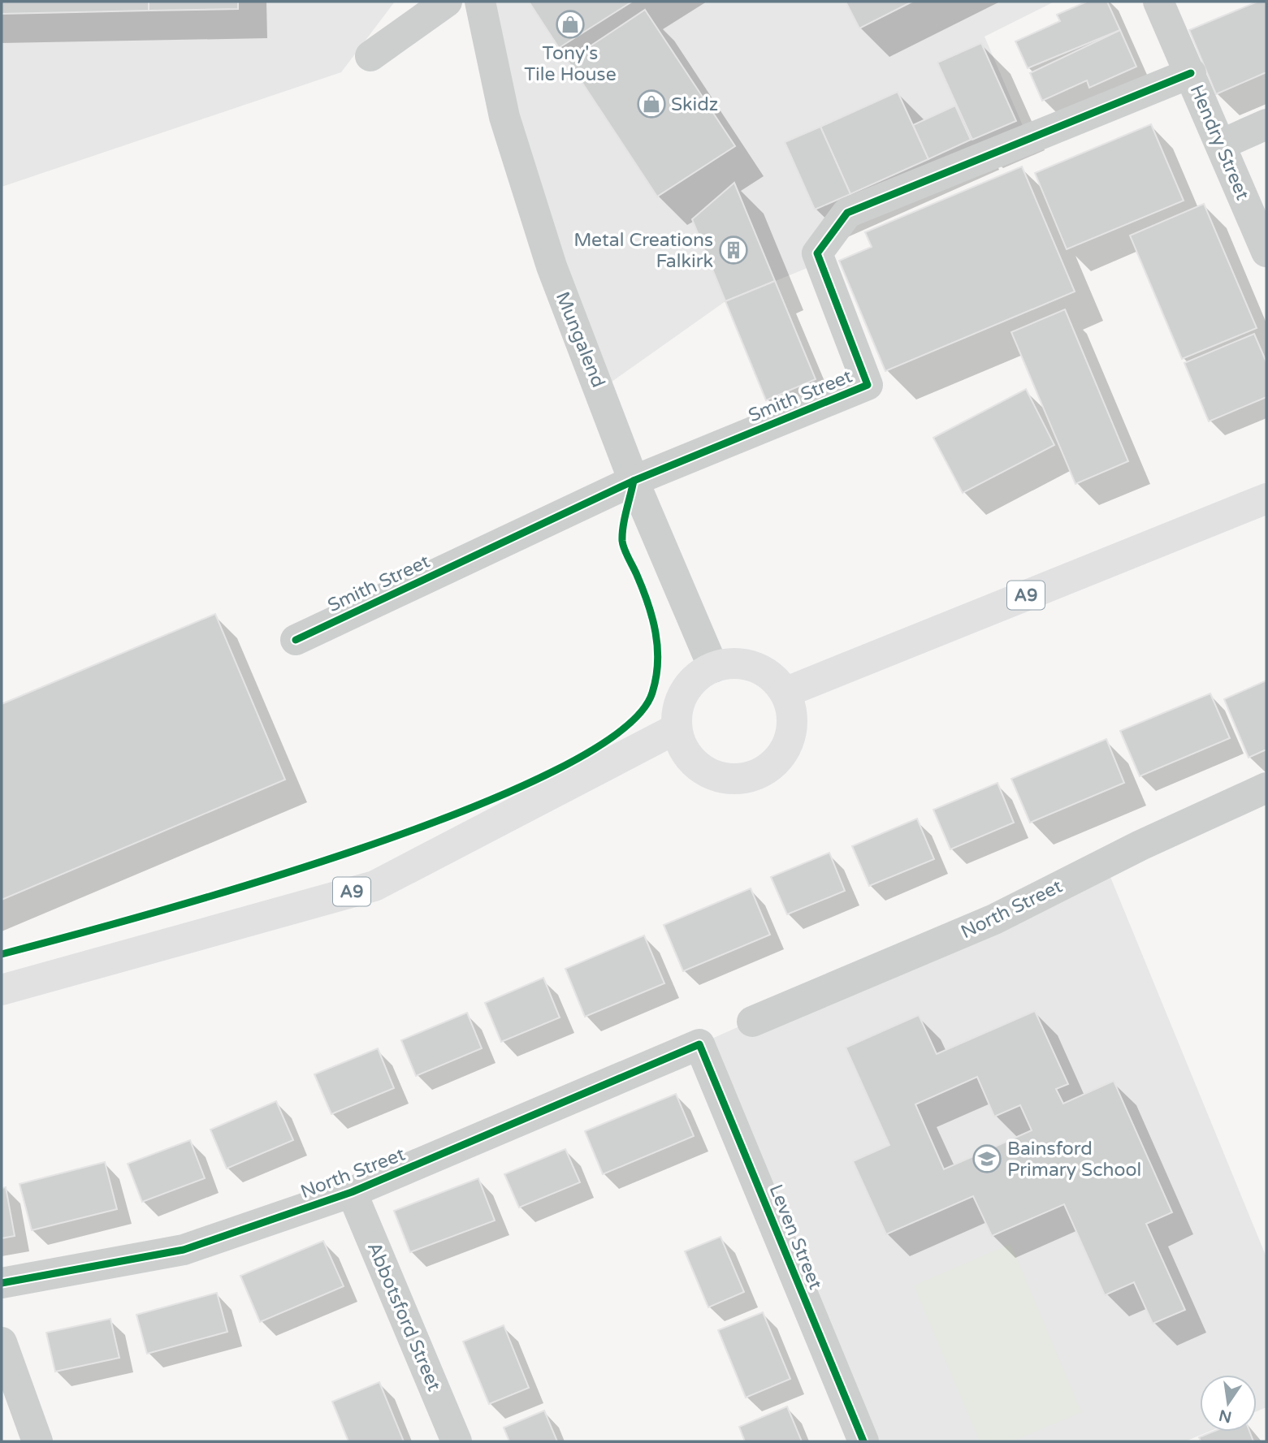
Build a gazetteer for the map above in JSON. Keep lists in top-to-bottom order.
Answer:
{
  "streets": {
    "main road": ["A9"],
    "street": [
      "Hendry Street",
      "Mungalend",
      "Smith Street",
      "North Street",
      "Leven Street",
      "Abbotsford Street"
    ]
  },
  "crossings": [
    ["Hendry Street", "Smith Street"],
    ["Mungalend", "Smith Street"],
    ["Mungalend", "A9"],
    ["North Street", "Leven Street"],
    ["North Street", "Abbotsford Street"]
  ],
  "places": {
    "shop": ["Tony's Tile House", "Skidz"],
    "building": ["Metal Creations Falkirk"],
    "school or university": ["Bainsford Primary School"]
  },
  "north": "bottom"
}
